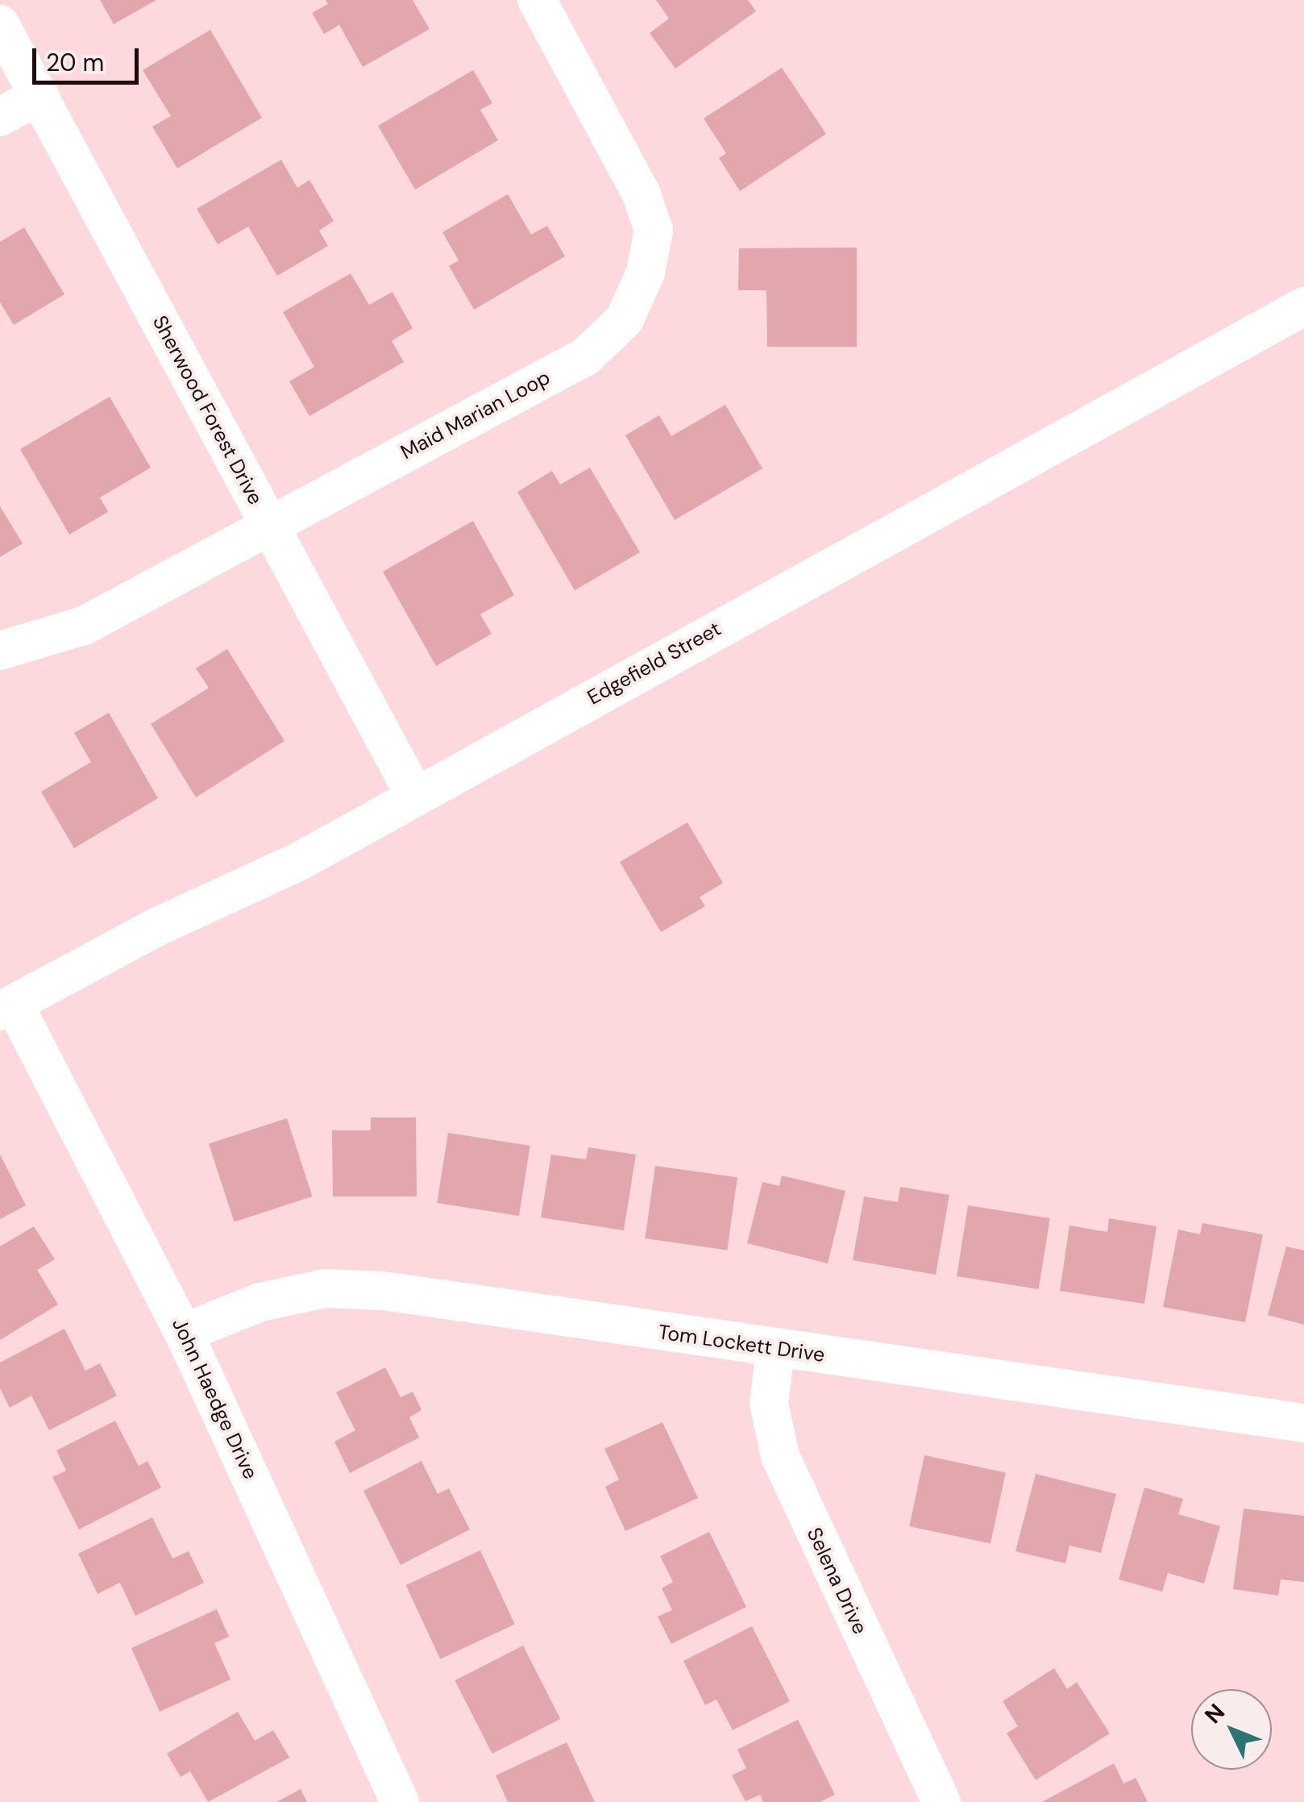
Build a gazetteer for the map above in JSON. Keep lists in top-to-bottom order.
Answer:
{
  "streets": {
    "street": [
      "Sherwood Forest Drive",
      "Maid Marian Loop",
      "Edgefield Street",
      "Tom Lockett Drive",
      "John Haedge Drive",
      "Selena Drive"
    ]
  },
  "crossings": [
    ["Sherwood Forest Drive", "Maid Marian Loop"],
    ["Sherwood Forest Drive", "Edgefield Street"],
    ["Edgefield Street", "John Haedge Drive"],
    ["Tom Lockett Drive", "John Haedge Drive"],
    ["Tom Lockett Drive", "Selena Drive"]
  ],
  "scale_bar": "20 m",
  "north": "top left"
}
